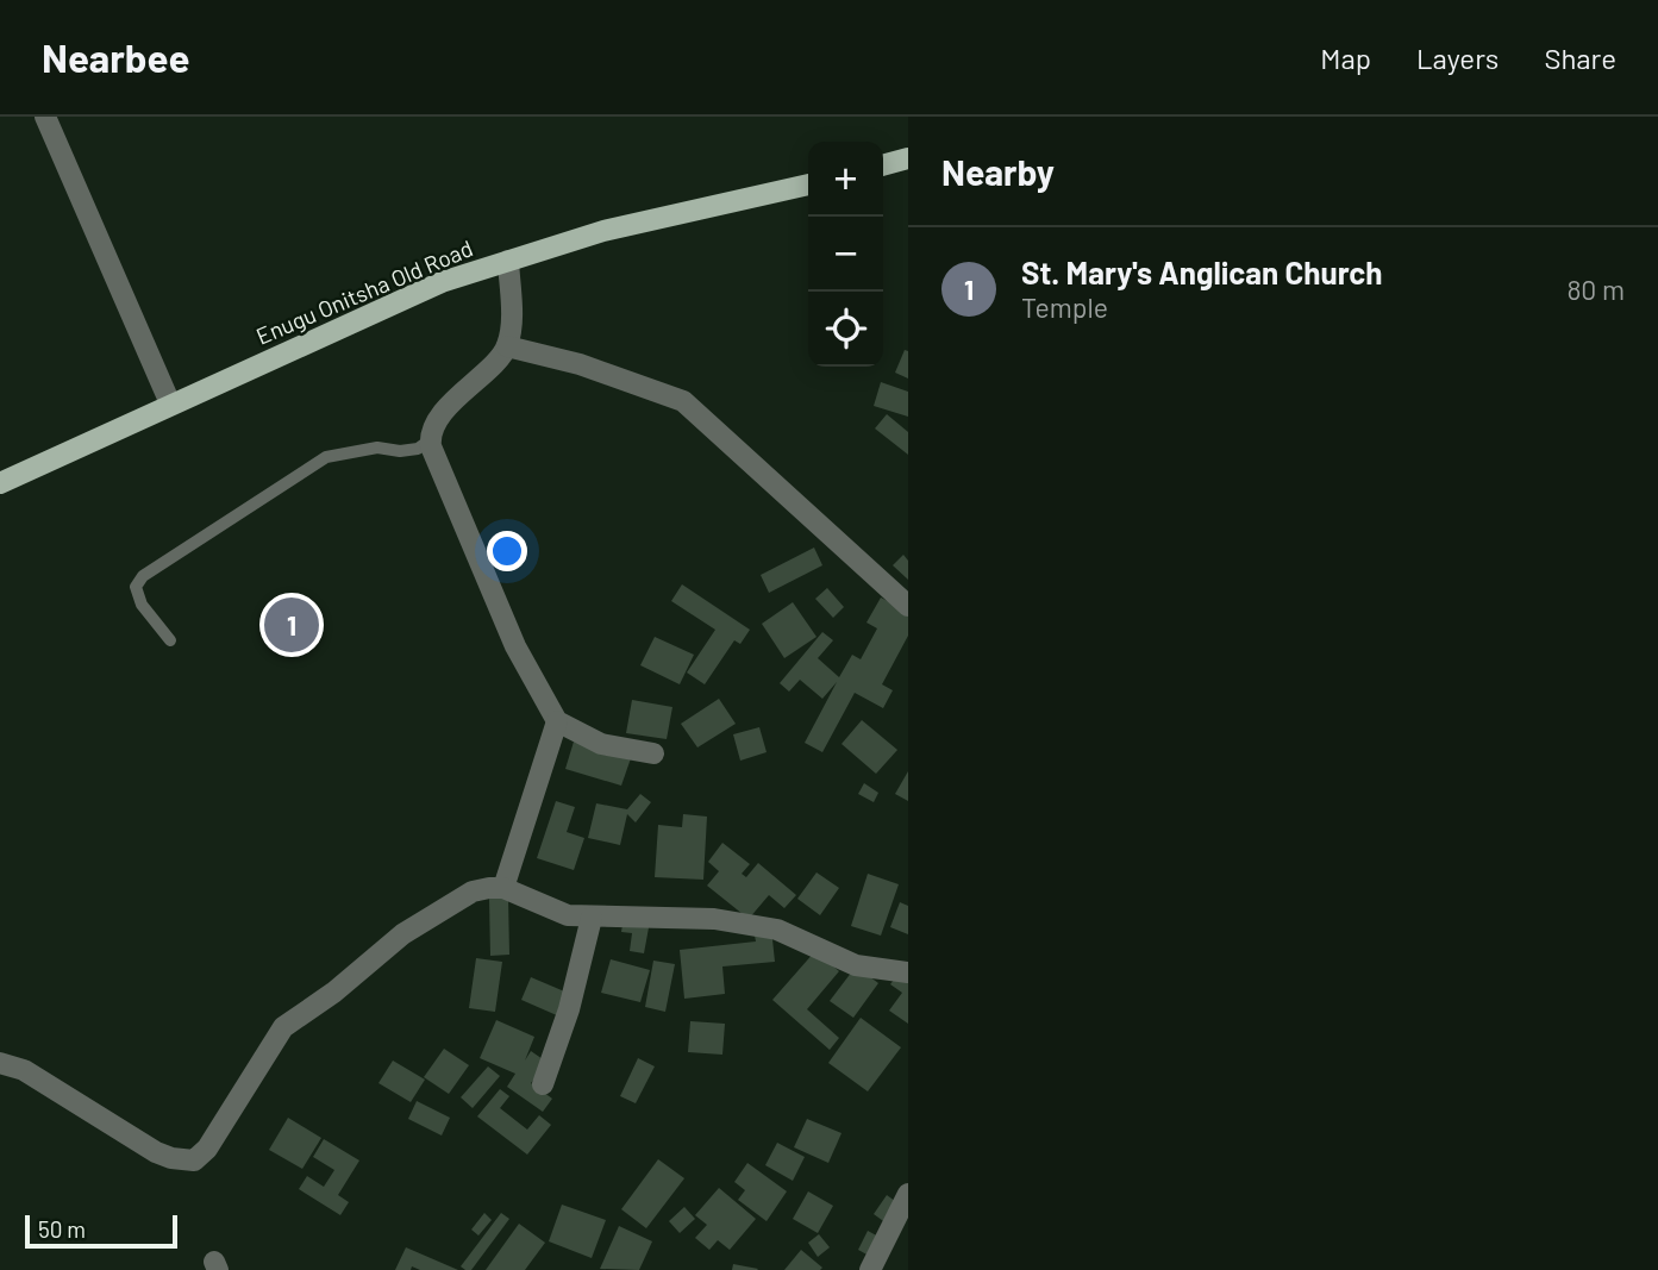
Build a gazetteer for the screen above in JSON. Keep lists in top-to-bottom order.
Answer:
{
  "streets": {
    "main road": ["Enugu Onitsha Old Road"]
  },
  "scale_bar": "50 m",
  "page": {
    "header": "Nearbee",
    "nav": ["Map", "Layers", "Share"],
    "heading": "Nearby",
    "map_buttons": ["+", "−"],
    "list": [
      {
        "mark": "1",
        "name": "St. Mary's Anglican Church",
        "note": "Temple",
        "value": "80 m"
      }
    ],
    "pins": "1",
    "scale": "50 m"
  }
}
